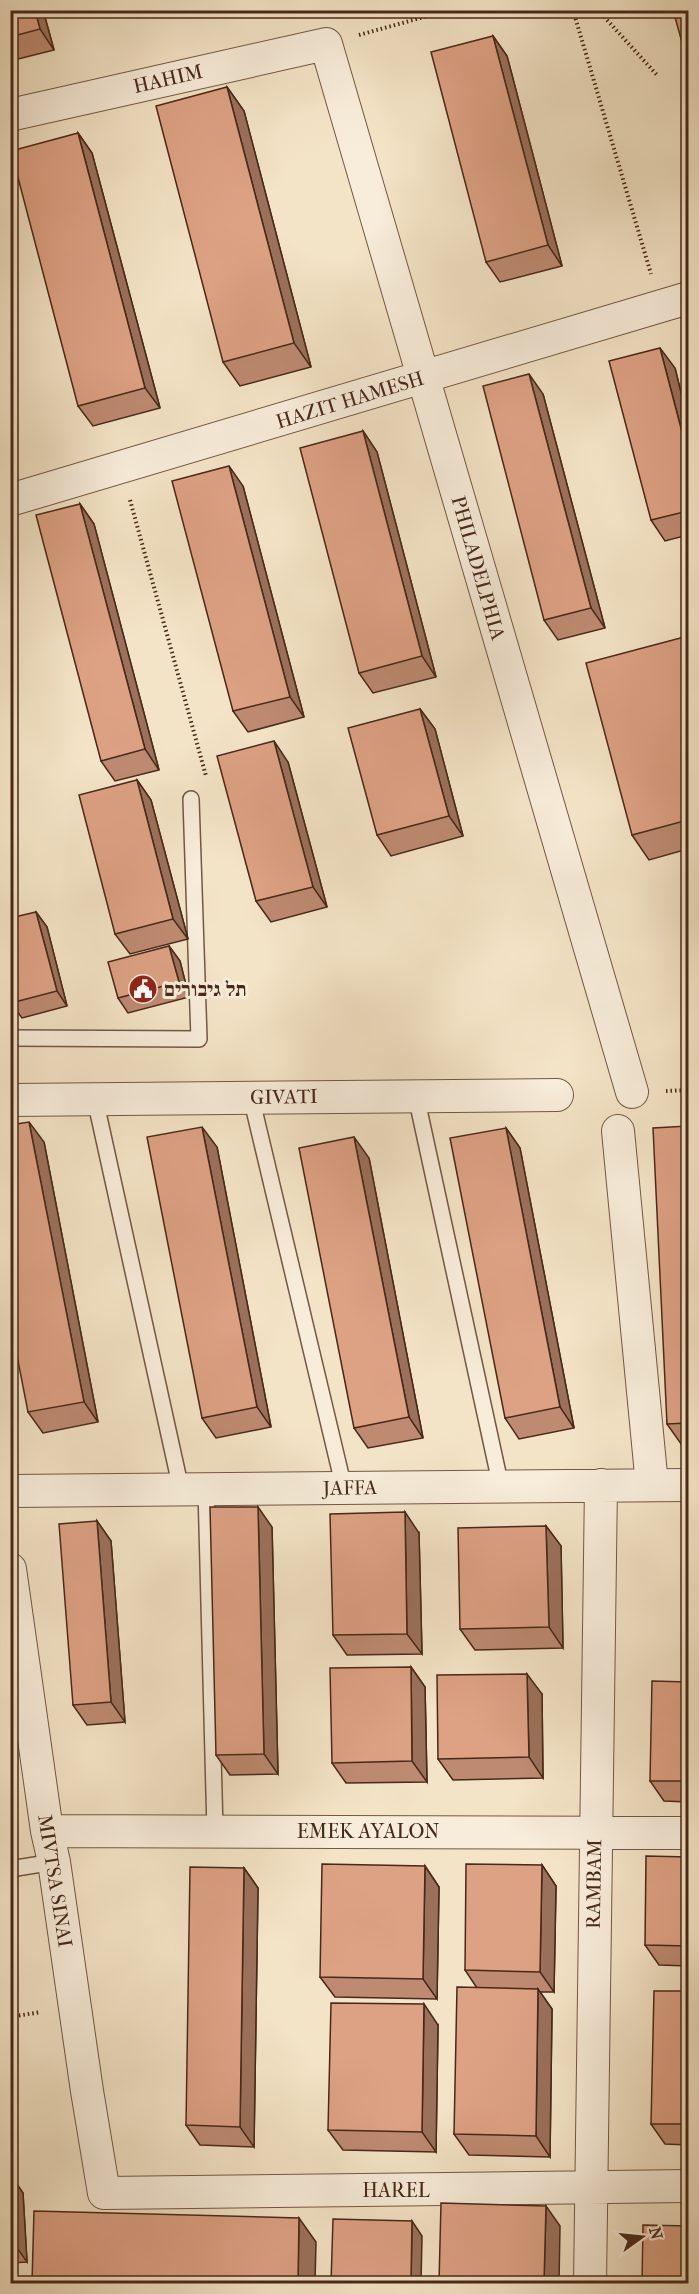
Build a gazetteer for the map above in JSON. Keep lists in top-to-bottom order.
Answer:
{
  "streets": {
    "street": [
      "HAHIM",
      "HAZIT HAMESH",
      "PHILADELPHIA",
      "GIVATI",
      "JAFFA",
      "EMEK AYALON",
      "MIVTSA SINAI",
      "RAMBAM",
      "HAREL"
    ]
  },
  "crossings": [
    ["HAHIM", "PHILADELPHIA"],
    ["HAZIT HAMESH", "PHILADELPHIA"],
    ["JAFFA", "RAMBAM"],
    ["EMEK AYALON", "MIVTSA SINAI"],
    ["EMEK AYALON", "RAMBAM"],
    ["MIVTSA SINAI", "HAREL"],
    ["RAMBAM", "HAREL"]
  ],
  "places": {
    "public building": ["תל גיבורים"]
  },
  "north": "right"
}
